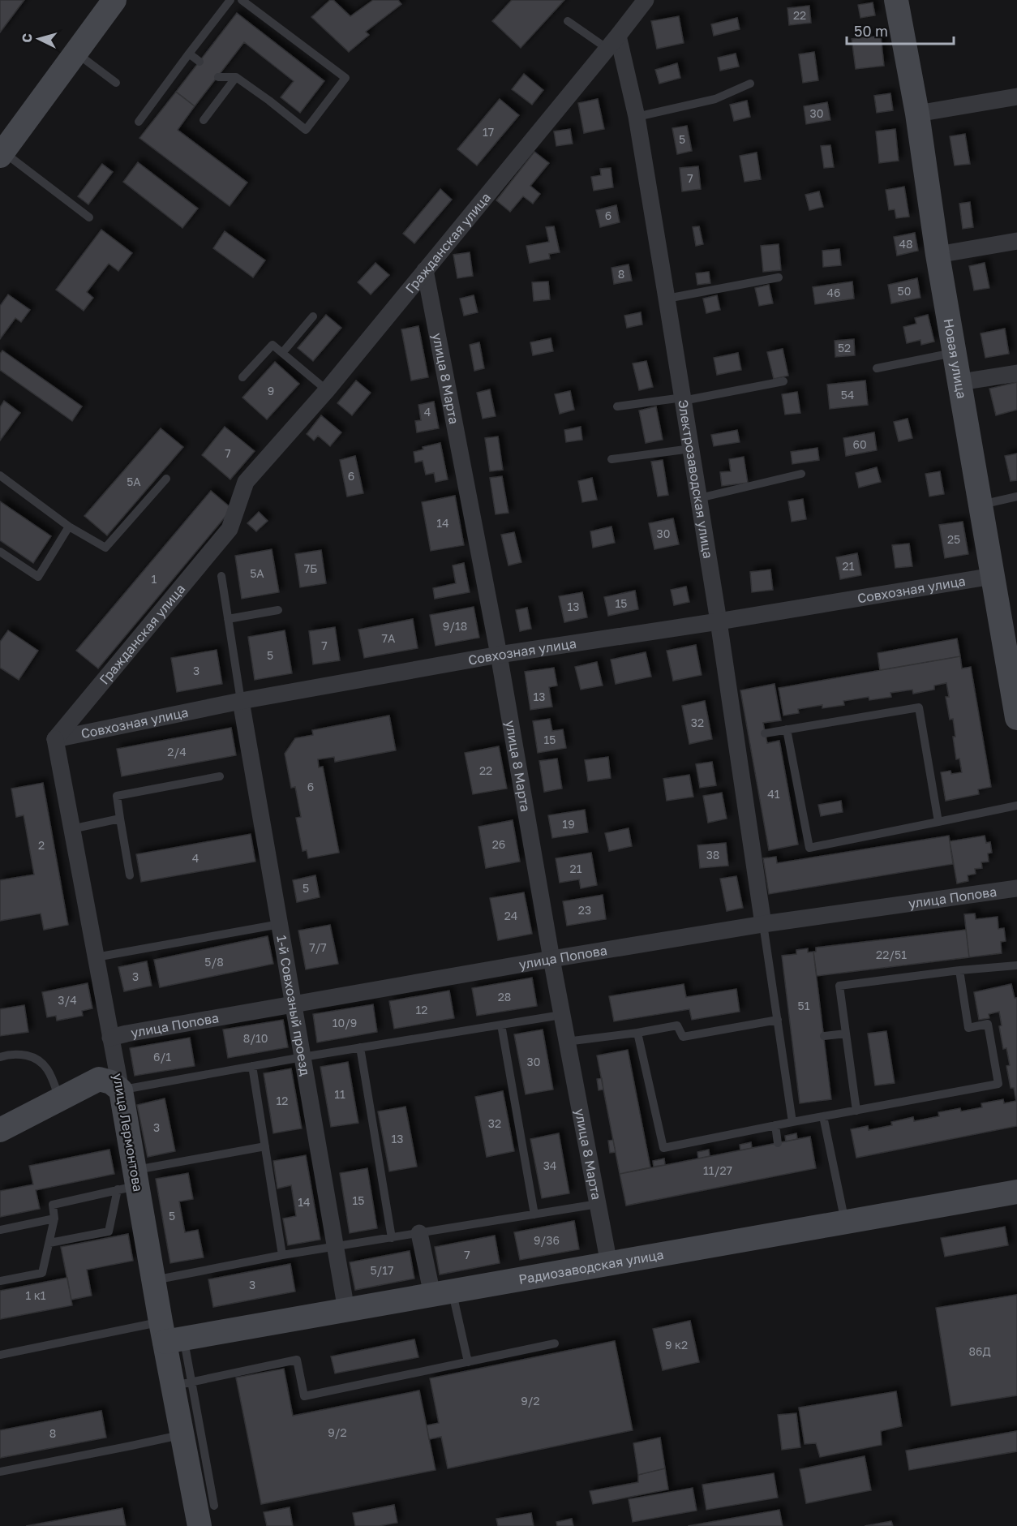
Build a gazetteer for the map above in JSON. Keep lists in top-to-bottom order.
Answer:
{
  "streets": {
    "street": [
      "Гражданская улица",
      "Новая улица",
      "улица 8 Марта",
      "Электрозаводская улица",
      "Совхозная улица",
      "улица Попова",
      "1-й Совхозный проезд",
      "улица Лермонтова",
      "Радиозаводская улица"
    ]
  },
  "crossings": [
    ["Гражданская улица", "улица 8 Марта"],
    ["Гражданская улица", "Электрозаводская улица"],
    ["Гражданская улица", "Совхозная улица"],
    ["Гражданская улица", "улица Лермонтова"],
    ["Новая улица", "Совхозная улица"],
    ["улица 8 Марта", "Совхозная улица"],
    ["улица 8 Марта", "улица Попова"],
    ["улица 8 Марта", "Радиозаводская улица"],
    ["Электрозаводская улица", "Совхозная улица"],
    ["Электрозаводская улица", "улица Попова"],
    ["Совхозная улица", "1-й Совхозный проезд"],
    ["Совхозная улица", "улица Лермонтова"],
    ["улица Попова", "1-й Совхозный проезд"],
    ["улица Попова", "улица Лермонтова"],
    ["1-й Совхозный проезд", "Радиозаводская улица"],
    ["улица Лермонтова", "Радиозаводская улица"]
  ],
  "house_numbers": [
    "22",
    "30",
    "17",
    "5",
    "7",
    "6",
    "48",
    "8",
    "50",
    "46",
    "52",
    "9",
    "54",
    "4",
    "60",
    "7",
    "6",
    "5А",
    "14",
    "30",
    "25",
    "21",
    "7Б",
    "5А",
    "1",
    "15",
    "13",
    "9/18",
    "7А",
    "7",
    "5",
    "3",
    "13",
    "32",
    "15",
    "2/4",
    "22",
    "6",
    "41",
    "19",
    "26",
    "2",
    "38",
    "4",
    "21",
    "5",
    "23",
    "24",
    "7/7",
    "22/51",
    "5/8",
    "3",
    "28",
    "3/4",
    "51",
    "12",
    "10/9",
    "8/10",
    "6/1",
    "30",
    "11",
    "12",
    "32",
    "3",
    "13",
    "34",
    "11/27",
    "15",
    "14",
    "5",
    "9/36",
    "7",
    "5/17",
    "3",
    "1 к1",
    "9 к2",
    "86Д",
    "9/2",
    "9/2",
    "8"
  ],
  "scale_bar": "50 m",
  "north": "left"
}
